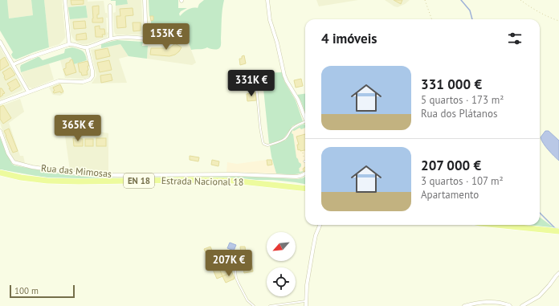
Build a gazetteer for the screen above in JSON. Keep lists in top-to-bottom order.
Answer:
{
  "streets": {
    "main road": ["EN 18", "Estrada Nacional 18"],
    "street": ["Rua das Mimosas"]
  },
  "scale_bar": "100 m",
  "north": "bottom left",
  "page": {
    "heading": "4 imóveis",
    "price": [
      "153K €",
      "331K €",
      "365K €",
      "207K €"
    ],
    "list": [
      {
        "name": "331 000 €",
        "note": "5 quartos · 173 m² · Rua dos Plátanos"
      },
      {
        "name": "207 000 €",
        "note": "3 quartos · 107 m² · Apartamento"
      }
    ],
    "scale": "100 m"
  }
}
